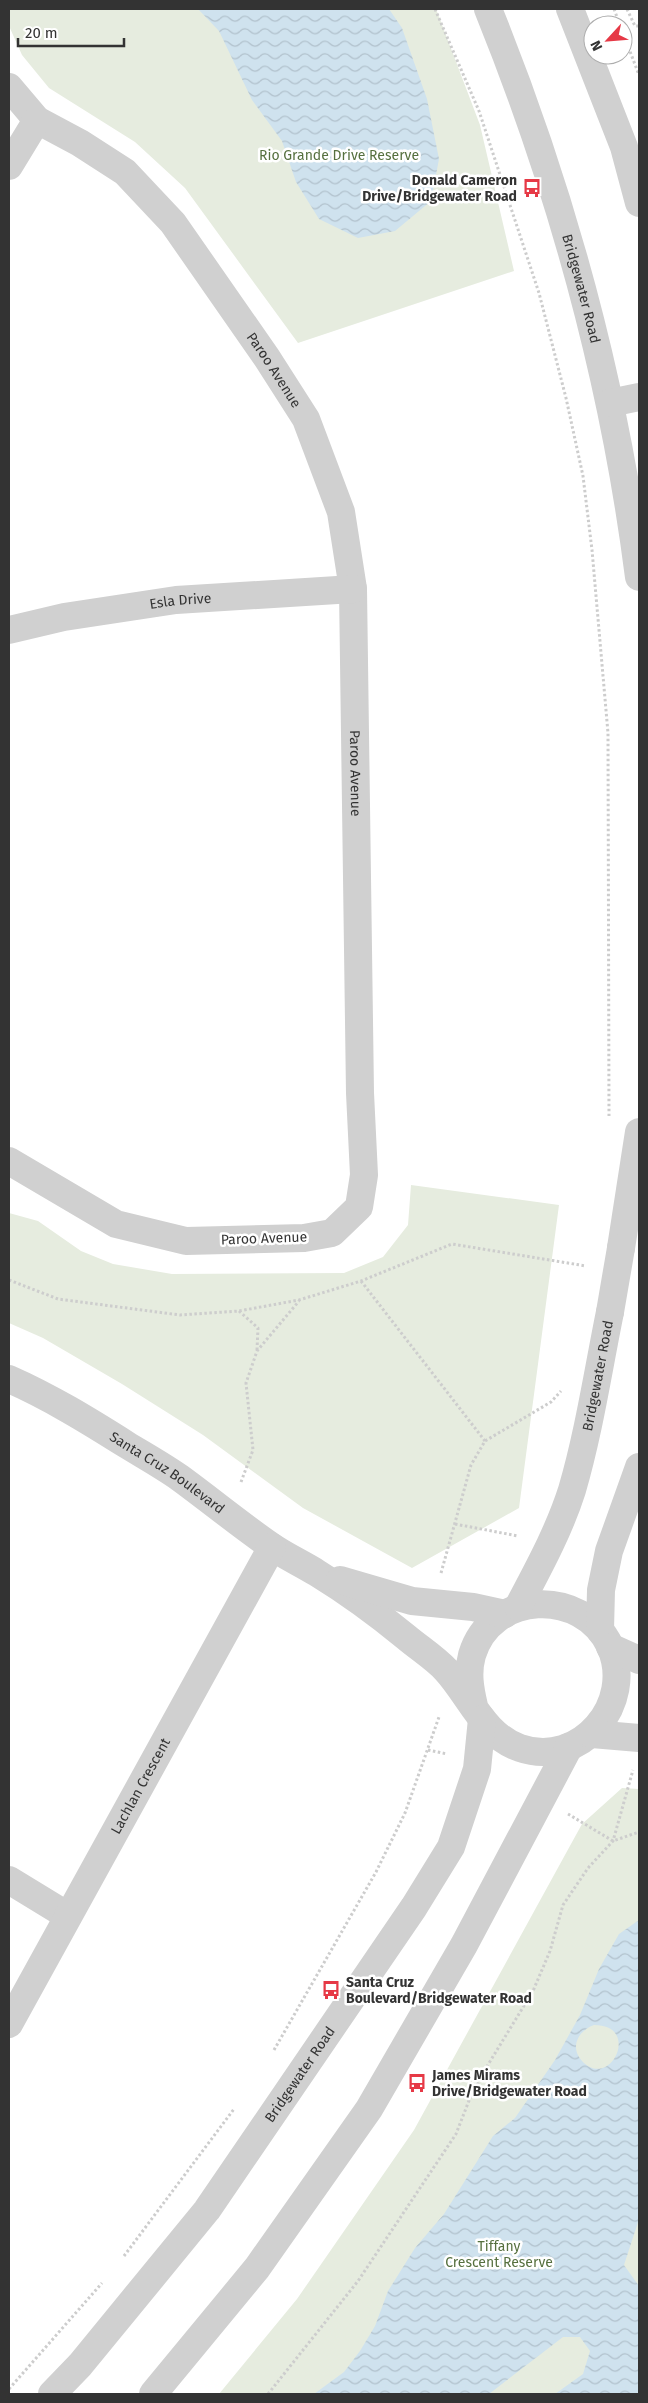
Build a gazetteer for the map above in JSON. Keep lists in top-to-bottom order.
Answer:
{
  "streets": {
    "street": [
      "Bridgewater Road",
      "Paroo Avenue",
      "Esla Drive",
      "Santa Cruz Boulevard",
      "Lachlan Crescent"
    ]
  },
  "crossings": [
    ["Bridgewater Road", "Santa Cruz Boulevard"],
    ["Paroo Avenue", "Esla Drive"],
    ["Santa Cruz Boulevard", "Lachlan Crescent"]
  ],
  "parks": ["Rio Grande Drive Reserve", "Tiffany Crescent Reserve"],
  "places": {
    "bus stop": ["Donald Cameron Drive/Bridgewater Road", "Santa Cruz Boulevard/Bridgewater Road", "James Mirams Drive/Bridgewater Road"]
  },
  "scale_bar": "20 m",
  "north": "bottom left"
}
